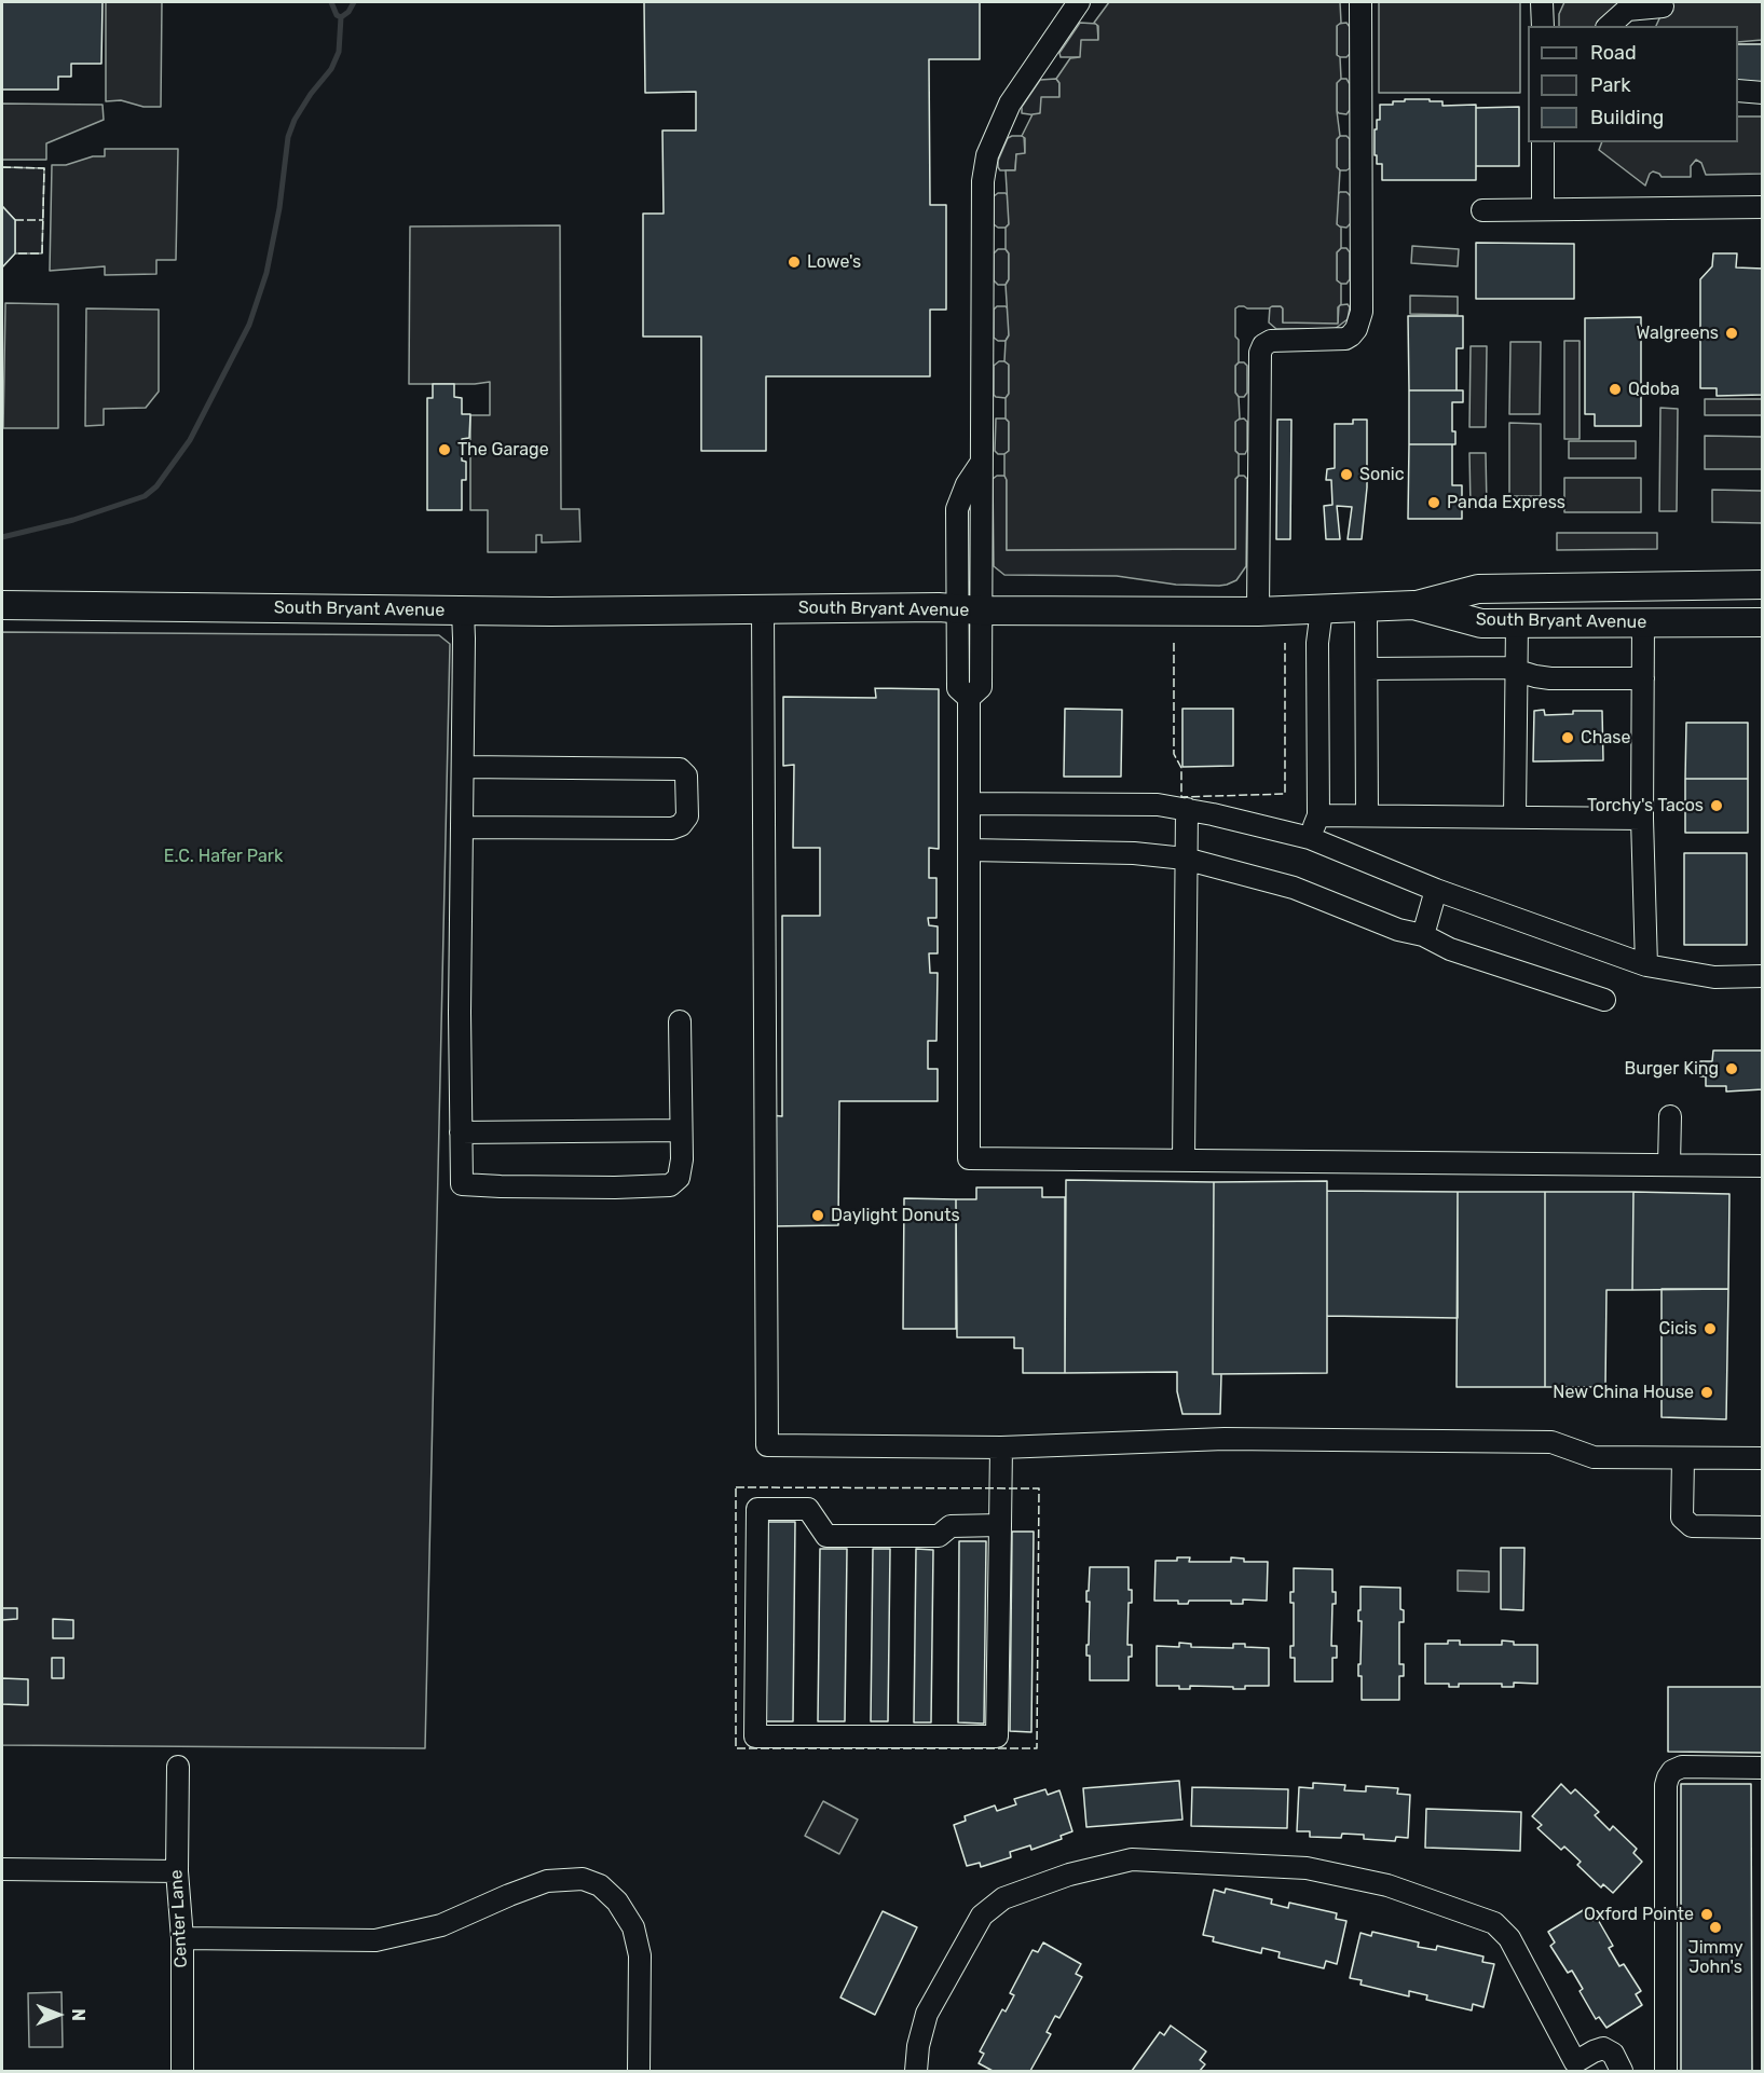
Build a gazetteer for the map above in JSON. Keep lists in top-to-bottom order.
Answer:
{
  "streets": {
    "main road": ["South Bryant Avenue"],
    "street": ["Center Lane"]
  },
  "parks": ["E.C. Hafer Park"],
  "places": [
    "Lowe's",
    "Walgreens",
    "Qdoba",
    "The Garage",
    "Sonic",
    "Panda Express",
    "Chase",
    "Torchy's Tacos",
    "Burger King",
    "Daylight Donuts",
    "Cicis",
    "New China House",
    "Oxford Pointe",
    "Jimmy John's"
  ],
  "legend": ["Road", "Park", "Building"],
  "north": "right"
}
